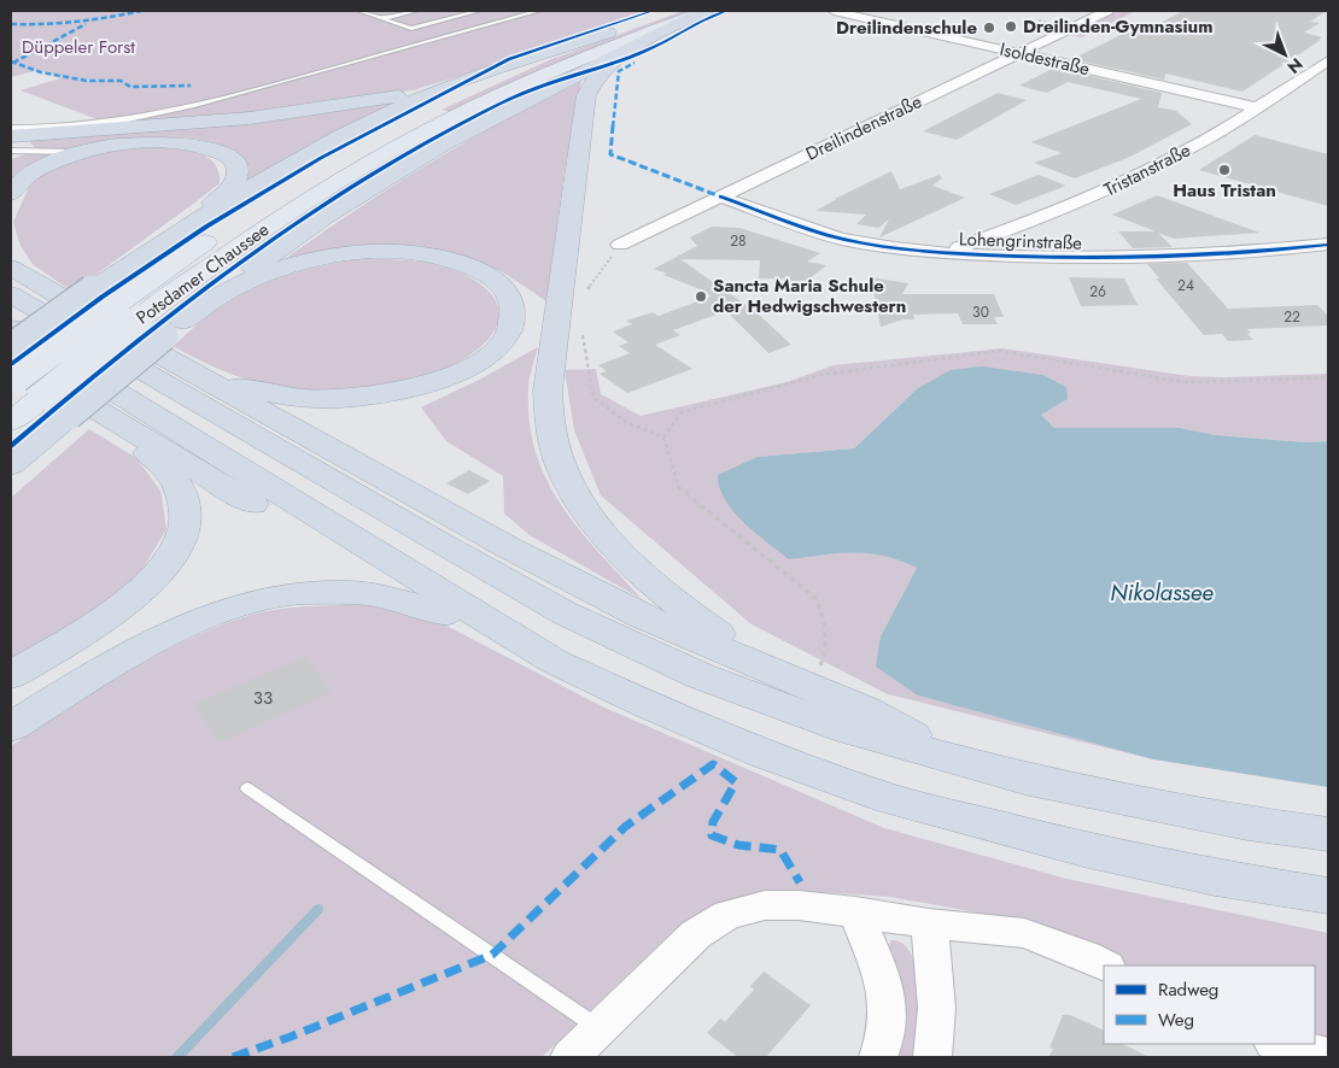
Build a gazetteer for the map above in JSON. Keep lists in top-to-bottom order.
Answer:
{
  "streets": {
    "main road": ["Potsdamer Chaussee"],
    "street": [
      "Isoldestraße",
      "Dreilindenstraße",
      "Tristanstraße",
      "Lohengrinstraße"
    ]
  },
  "crossings": [
    ["Isoldestraße", "Dreilindenstraße"],
    ["Isoldestraße", "Tristanstraße"],
    ["Dreilindenstraße", "Lohengrinstraße"],
    ["Tristanstraße", "Lohengrinstraße"]
  ],
  "water": ["Nikolassee"],
  "parks": ["Düppeler Forst"],
  "places": [
    "Dreilinden-Gymnasium",
    "Dreilindenschule",
    "Haus Tristan",
    "Sancta Maria Schule der Hedwigschwestern"
  ],
  "house_numbers": [
    "28",
    "24",
    "26",
    "30",
    "22",
    "33"
  ],
  "legend": ["Radweg", "Weg"],
  "north": "bottom right"
}
